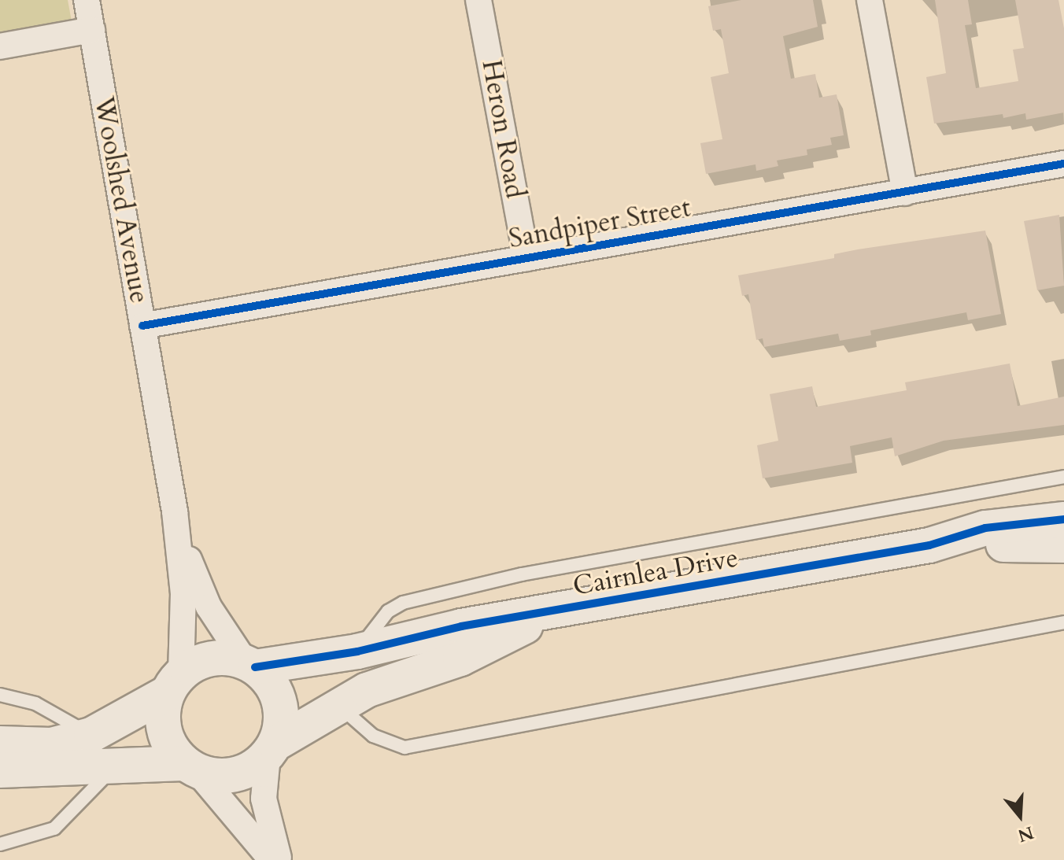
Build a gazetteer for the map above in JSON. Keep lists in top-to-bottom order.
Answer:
{
  "streets": {
    "street": [
      "Heron Road",
      "Woolshed Avenue",
      "Sandpiper Street",
      "Cairnlea Drive"
    ]
  },
  "crossings": [
    ["Heron Road", "Sandpiper Street"],
    ["Woolshed Avenue", "Sandpiper Street"],
    ["Woolshed Avenue", "Cairnlea Drive"]
  ],
  "north": "bottom"
}
